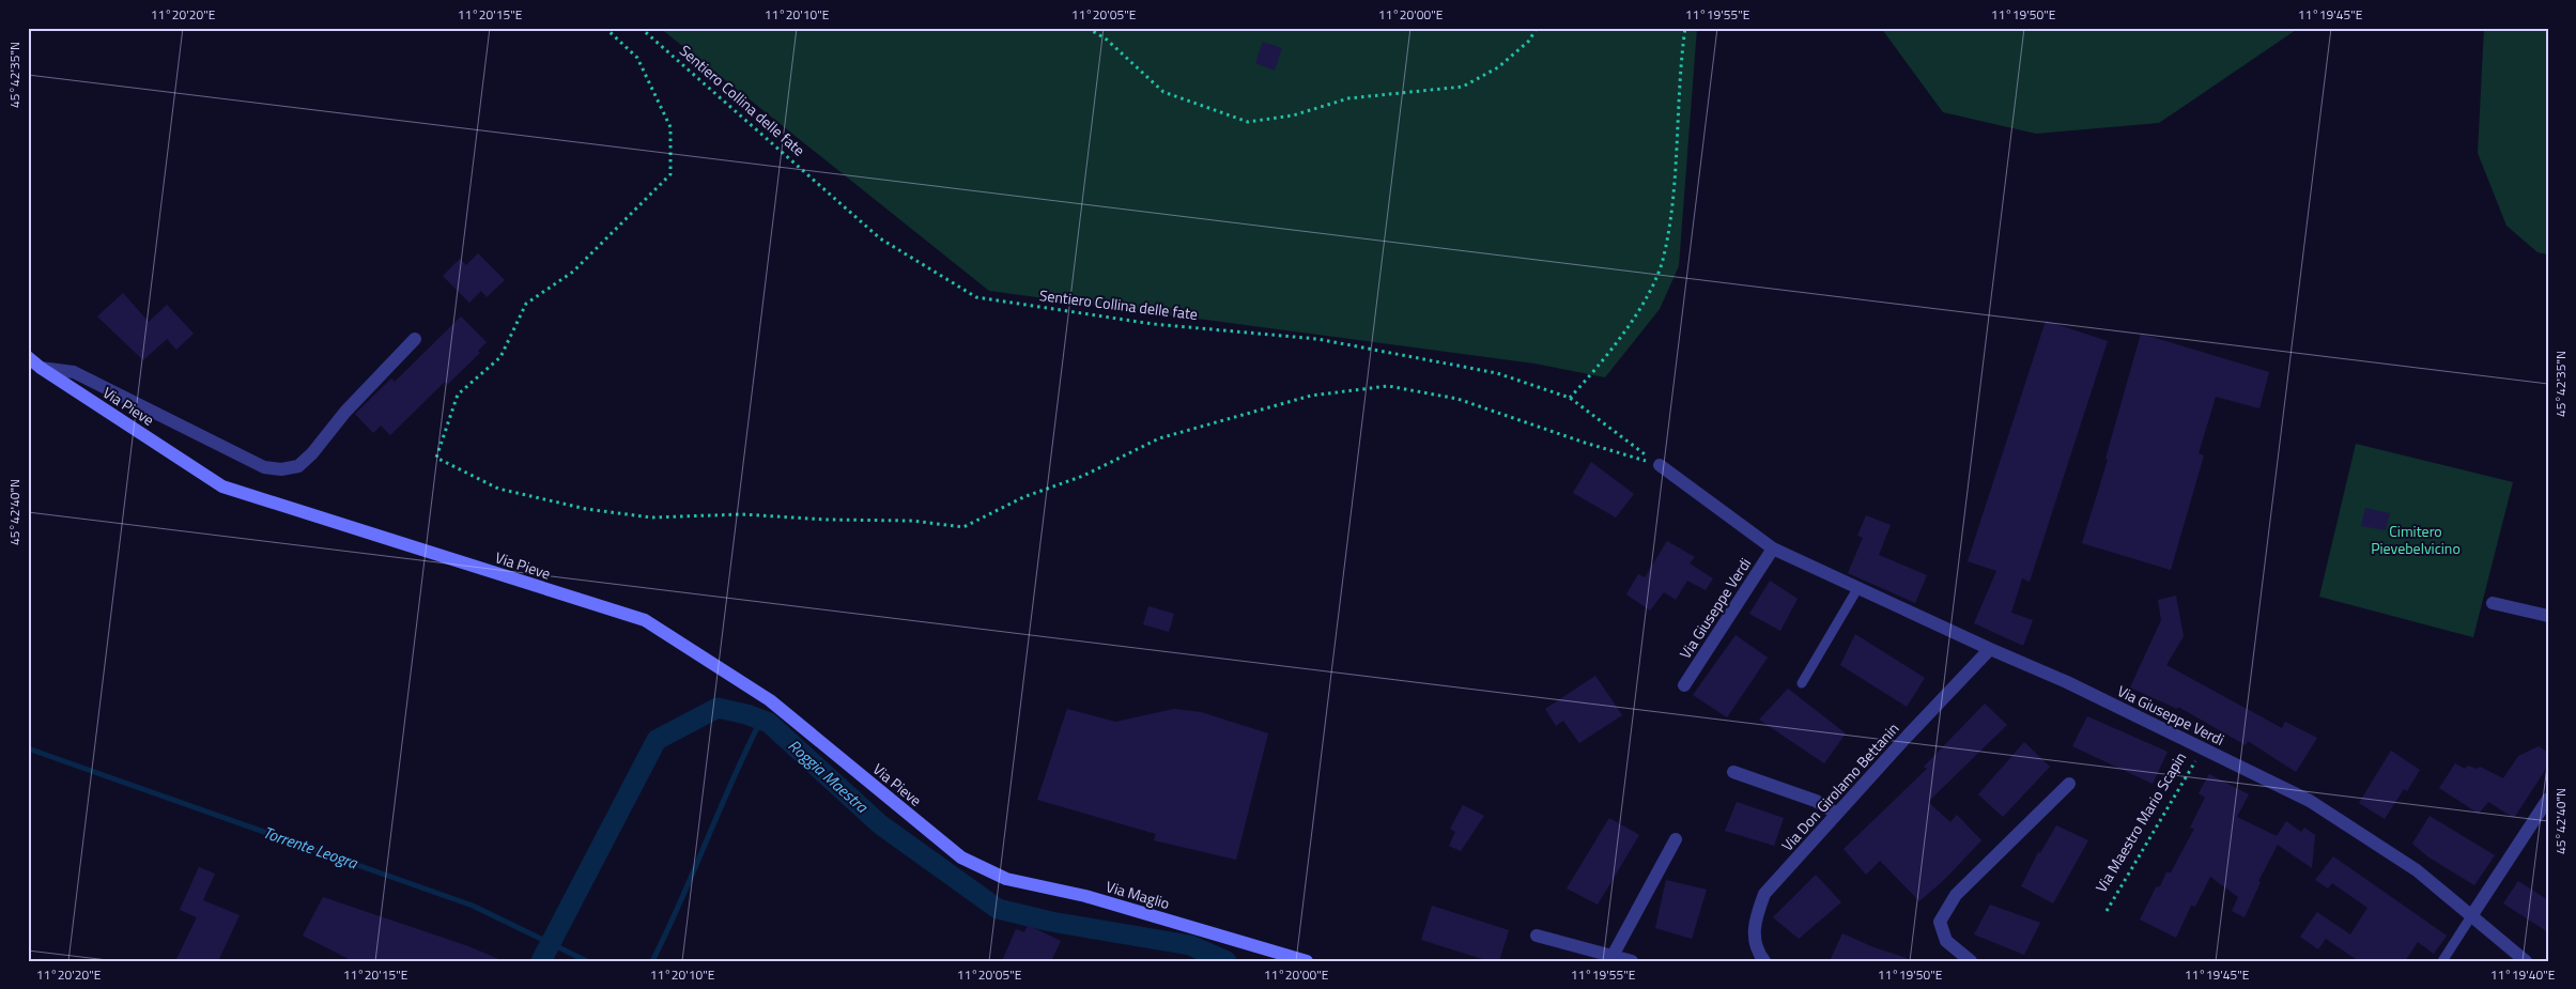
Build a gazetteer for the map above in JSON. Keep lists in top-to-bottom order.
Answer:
{
  "streets": {
    "street": [
      "Via Pieve",
      "Via Giuseppe Verdi",
      "Via Don Girolamo Bettanin",
      "Via Maglio"
    ],
    "path": ["Sentiero Collina delle fate", "Via Maestro Mario Scapin"]
  },
  "crossings": [
    ["Sentiero Collina delle fate", "Via Giuseppe Verdi"],
    ["Via Pieve", "Via Maglio"],
    ["Via Giuseppe Verdi", "Via Don Girolamo Bettanin"],
    ["Via Giuseppe Verdi", "Via Maestro Mario Scapin"]
  ],
  "water": ["Roggia Maestra", "Torrente Leogra"],
  "parks": ["Cimitero Pievebelvicino"],
  "coordinates": [
    "11°20'20\"E",
    "11°20'15\"E",
    "11°20'10\"E",
    "11°20'05\"E",
    "11°20'00\"E",
    "11°19'55\"E",
    "11°19'50\"E",
    "11°19'45\"E",
    "45°42'35\"N",
    "45°42'40\"N",
    "11°19'40\"E"
  ]
}
